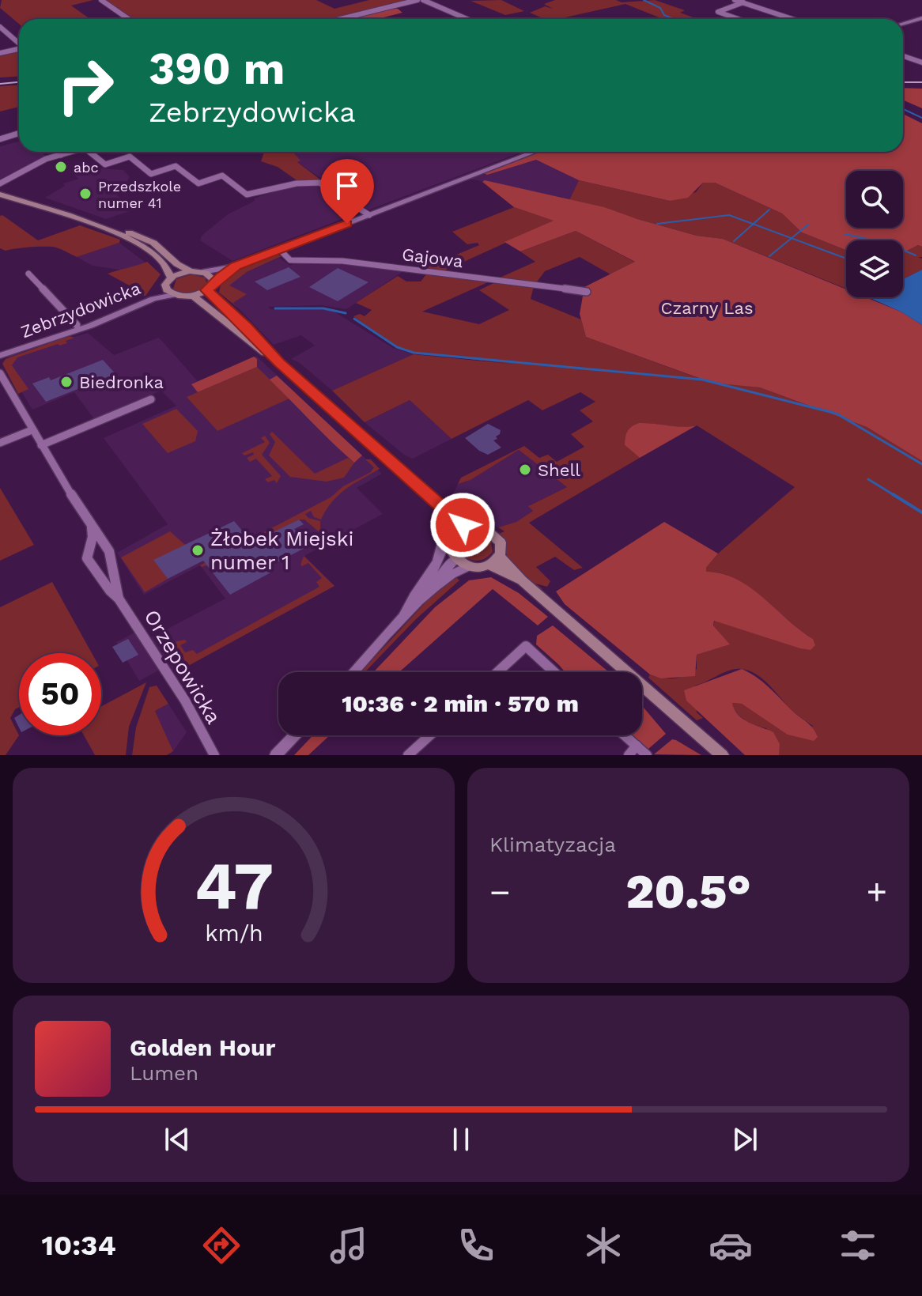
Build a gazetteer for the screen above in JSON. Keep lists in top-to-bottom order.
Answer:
{
  "streets": {
    "street": ["Gajowa", "Zebrzydowicka", "Orzepowicka"]
  },
  "parks": ["Czarny Las"],
  "places": [
    "abc",
    "Przedszkole numer 41",
    "Biedronka",
    "Shell",
    "Żłobek Miejski numer 1"
  ],
  "page": {
    "turn": ["390 m", "Zebrzydowicka"],
    "limit": "50",
    "trip": "10:36 · 2 min · 570 m",
    "tile": "Klimatyzacja",
    "heat": ["−", "20.5°", "+"],
    "song": ["Golden Hour", "Lumen"],
    "tabs": "10:34",
    "gauge": ["47", "km/h"]
  }
}
